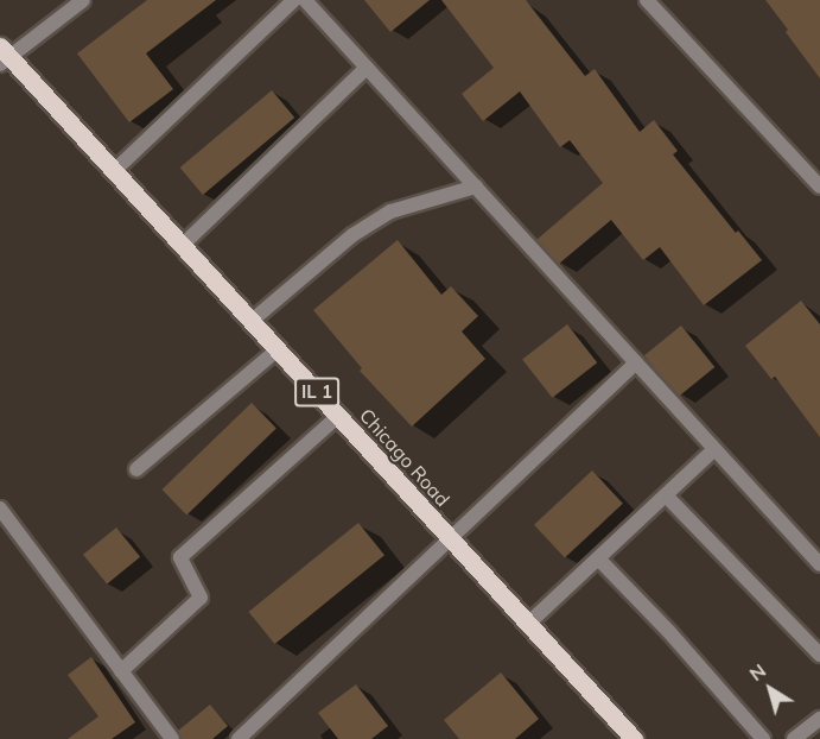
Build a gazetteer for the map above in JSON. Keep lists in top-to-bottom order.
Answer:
{
  "streets": {
    "main road": ["IL 1", "Chicago Road"]
  },
  "north": "top left"
}
